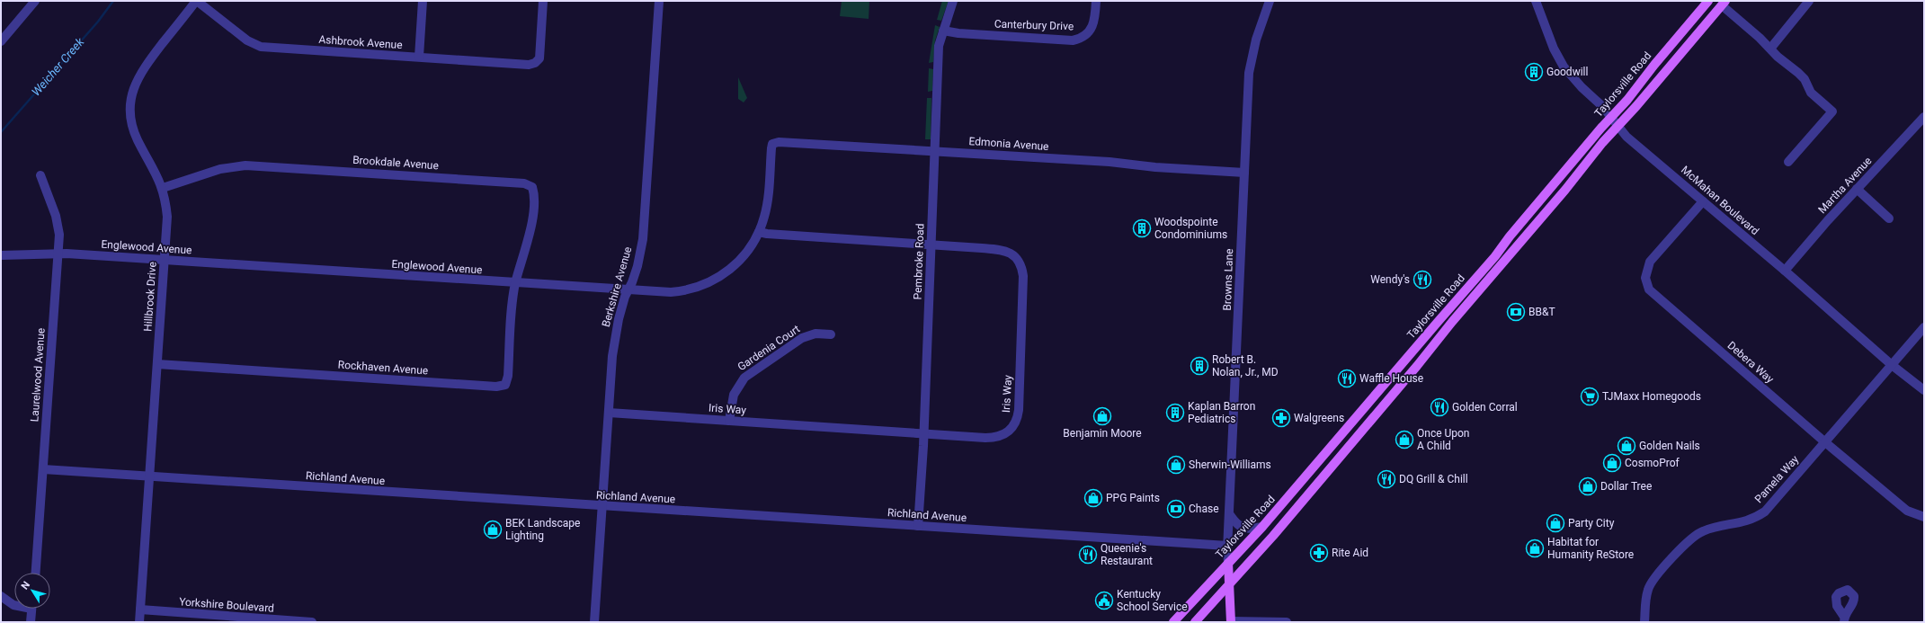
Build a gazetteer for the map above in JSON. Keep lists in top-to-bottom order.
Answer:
{
  "streets": {
    "main road": ["Taylorsville Road"],
    "street": [
      "Canterbury Drive",
      "Ashbrook Avenue",
      "Edmonia Avenue",
      "Brookdale Avenue",
      "Martha Avenue",
      "McMahan Boulevard",
      "Englewood Avenue",
      "Pembroke Road",
      "Browns Lane",
      "Berkshire Avenue",
      "Hillbrook Drive",
      "Gardenia Court",
      "Debera Way",
      "Rockhaven Avenue",
      "Laurelwood Avenue",
      "Iris Way",
      "Richland Avenue",
      "Pamela Way",
      "Yorkshire Boulevard"
    ]
  },
  "crossings": [
    ["Canterbury Drive", "Pembroke Road"],
    ["Ashbrook Avenue", "Hillbrook Drive"],
    ["Taylorsville Road", "McMahan Boulevard"],
    ["Taylorsville Road", "Browns Lane"],
    ["Edmonia Avenue", "Englewood Avenue"],
    ["Edmonia Avenue", "Pembroke Road"],
    ["Edmonia Avenue", "Browns Lane"],
    ["Brookdale Avenue", "Englewood Avenue"],
    ["Brookdale Avenue", "Hillbrook Drive"],
    ["Brookdale Avenue", "Rockhaven Avenue"],
    ["Martha Avenue", "McMahan Boulevard"],
    ["McMahan Boulevard", "Debera Way"],
    ["McMahan Boulevard", "Pamela Way"],
    ["Englewood Avenue", "Berkshire Avenue"],
    ["Englewood Avenue", "Hillbrook Drive"],
    ["Englewood Avenue", "Rockhaven Avenue"],
    ["Englewood Avenue", "Laurelwood Avenue"],
    ["Englewood Avenue", "Iris Way"],
    ["Pembroke Road", "Iris Way"],
    ["Pembroke Road", "Richland Avenue"],
    ["Browns Lane", "Richland Avenue"],
    ["Berkshire Avenue", "Iris Way"],
    ["Berkshire Avenue", "Richland Avenue"],
    ["Hillbrook Drive", "Rockhaven Avenue"],
    ["Hillbrook Drive", "Richland Avenue"],
    ["Hillbrook Drive", "Yorkshire Boulevard"],
    ["Gardenia Court", "Iris Way"],
    ["Debera Way", "Pamela Way"],
    ["Laurelwood Avenue", "Richland Avenue"]
  ],
  "water": ["Weicher Creek"],
  "places": {
    "building": [
      "Goodwill",
      "Woodspointe Condominiums",
      "Robert B. Nolan, Jr., MD",
      "Kaplan Barron Pediatrics"
    ],
    "restaurant": [
      "Wendy's",
      "Waffle House",
      "Golden Corral",
      "DQ Grill & Chill",
      "Queenie's Restaurant"
    ],
    "bank": ["BB&T", "Chase"],
    "supermarket": ["TJMaxx Homegoods"],
    "shop": [
      "Benjamin Moore",
      "Once Upon A Child",
      "Golden Nails",
      "CosmoProf",
      "Sherwin-Williams",
      "Dollar Tree",
      "PPG Paints",
      "Party City",
      "BEK Landscape Lighting",
      "Habitat for Humanity ReStore"
    ],
    "pharmacy": ["Walgreens", "Rite Aid"],
    "public building": ["Kentucky School Service"]
  },
  "north": "top left"
}
